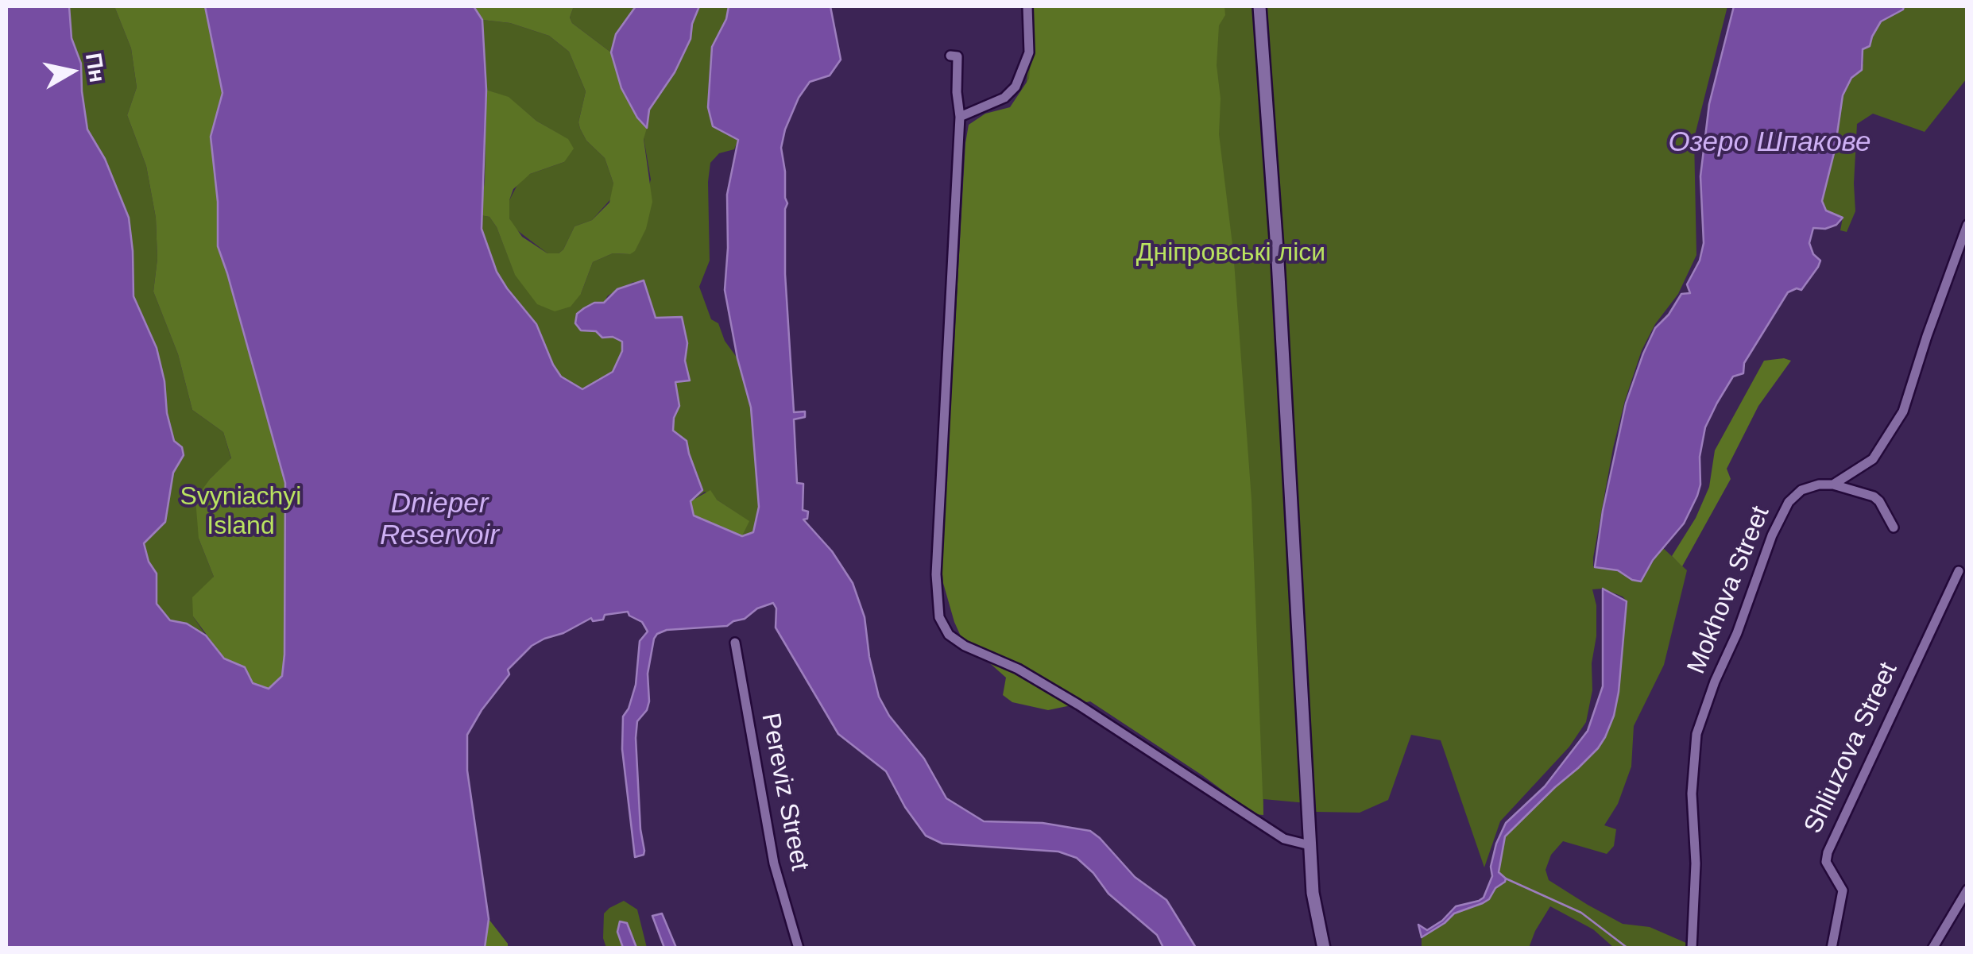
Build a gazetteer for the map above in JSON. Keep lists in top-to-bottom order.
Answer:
{
  "streets": {
    "street": ["Mokhova Street", "Shliuzova Street", "Pereviz Street"]
  },
  "water": ["Озеро Шпакове", "Dnieper Reservoir"],
  "parks": ["Дніпровські ліси", "Svyniachyi Island"],
  "north": "right"
}
